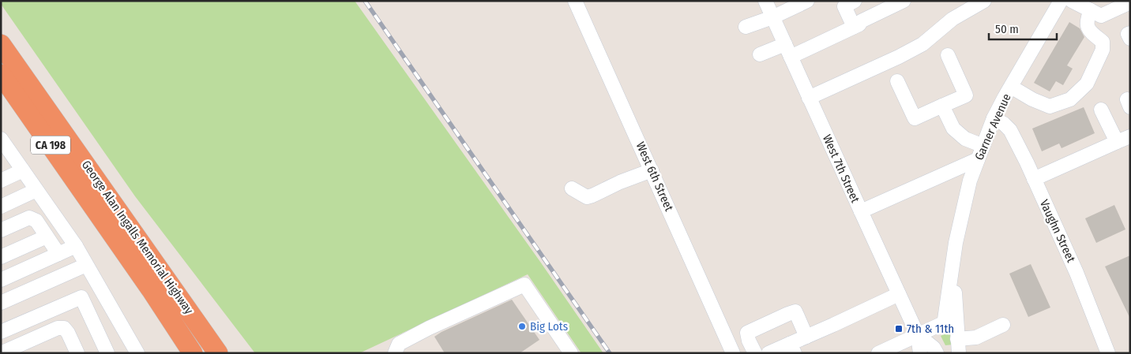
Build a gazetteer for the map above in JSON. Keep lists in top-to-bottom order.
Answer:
{
  "streets": {
    "highway": ["CA 198", "George Alan Ingalls Memorial Highway"],
    "street": [
      "Garner Avenue",
      "West 7th Street",
      "West 6th Street",
      "Vaughn Street"
    ]
  },
  "crossings": [
    ["Garner Avenue", "West 7th Street"],
    ["Garner Avenue", "Vaughn Street"]
  ],
  "places": {
    "other": ["Big Lots"],
    "transit": ["7th & 11th"]
  },
  "scale_bar": "50 m"
}
